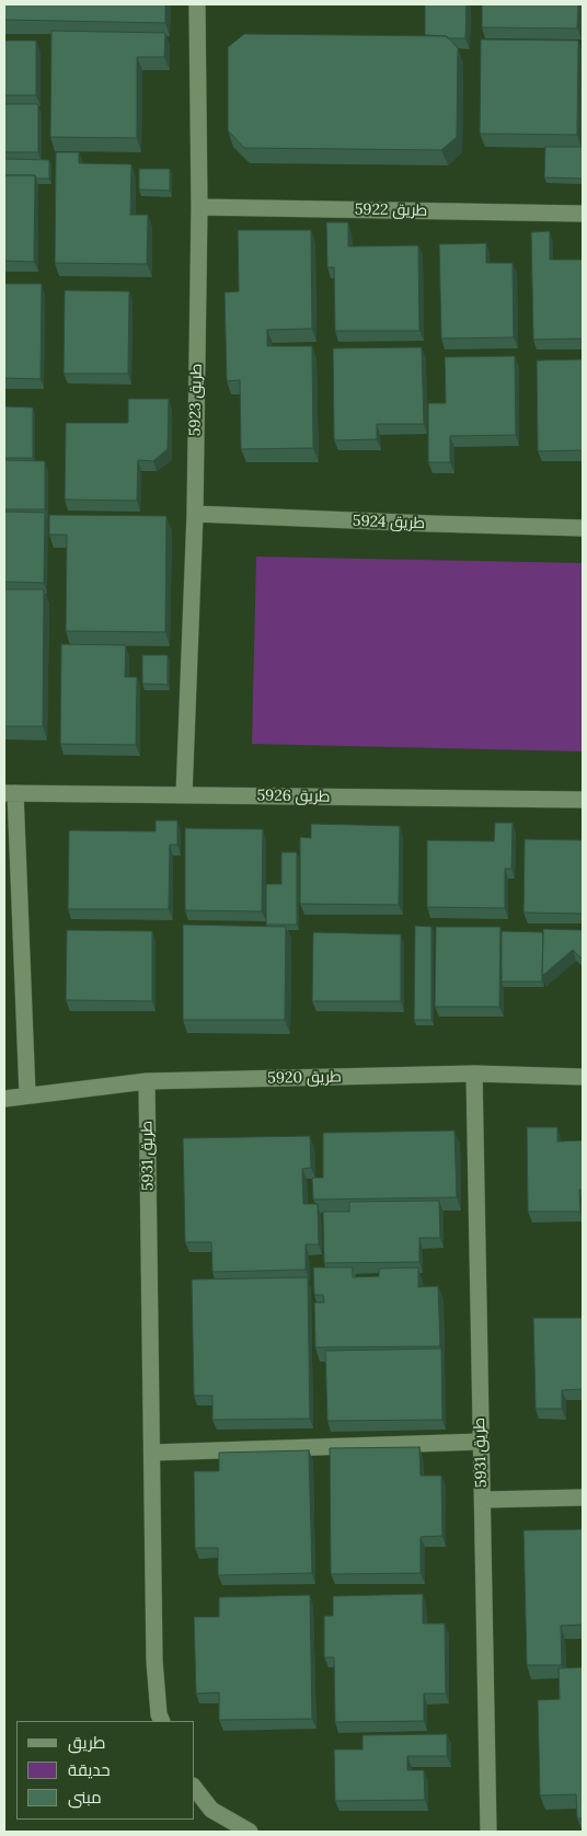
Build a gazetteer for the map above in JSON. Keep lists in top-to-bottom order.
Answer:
{
  "streets": {
    "street": [
      "طريق 5922",
      "طريق 5923",
      "طريق 5924",
      "طريق 5926",
      "طريق 5920",
      "طريق 5931"
    ]
  },
  "crossings": [
    ["طريق 5922", "طريق 5923"],
    ["طريق 5923", "طريق 5924"],
    ["طريق 5923", "طريق 5926"],
    ["طريق 5920", "طريق 5931"]
  ],
  "legend": ["طريق", "حديقة", "مبنى"]
}
